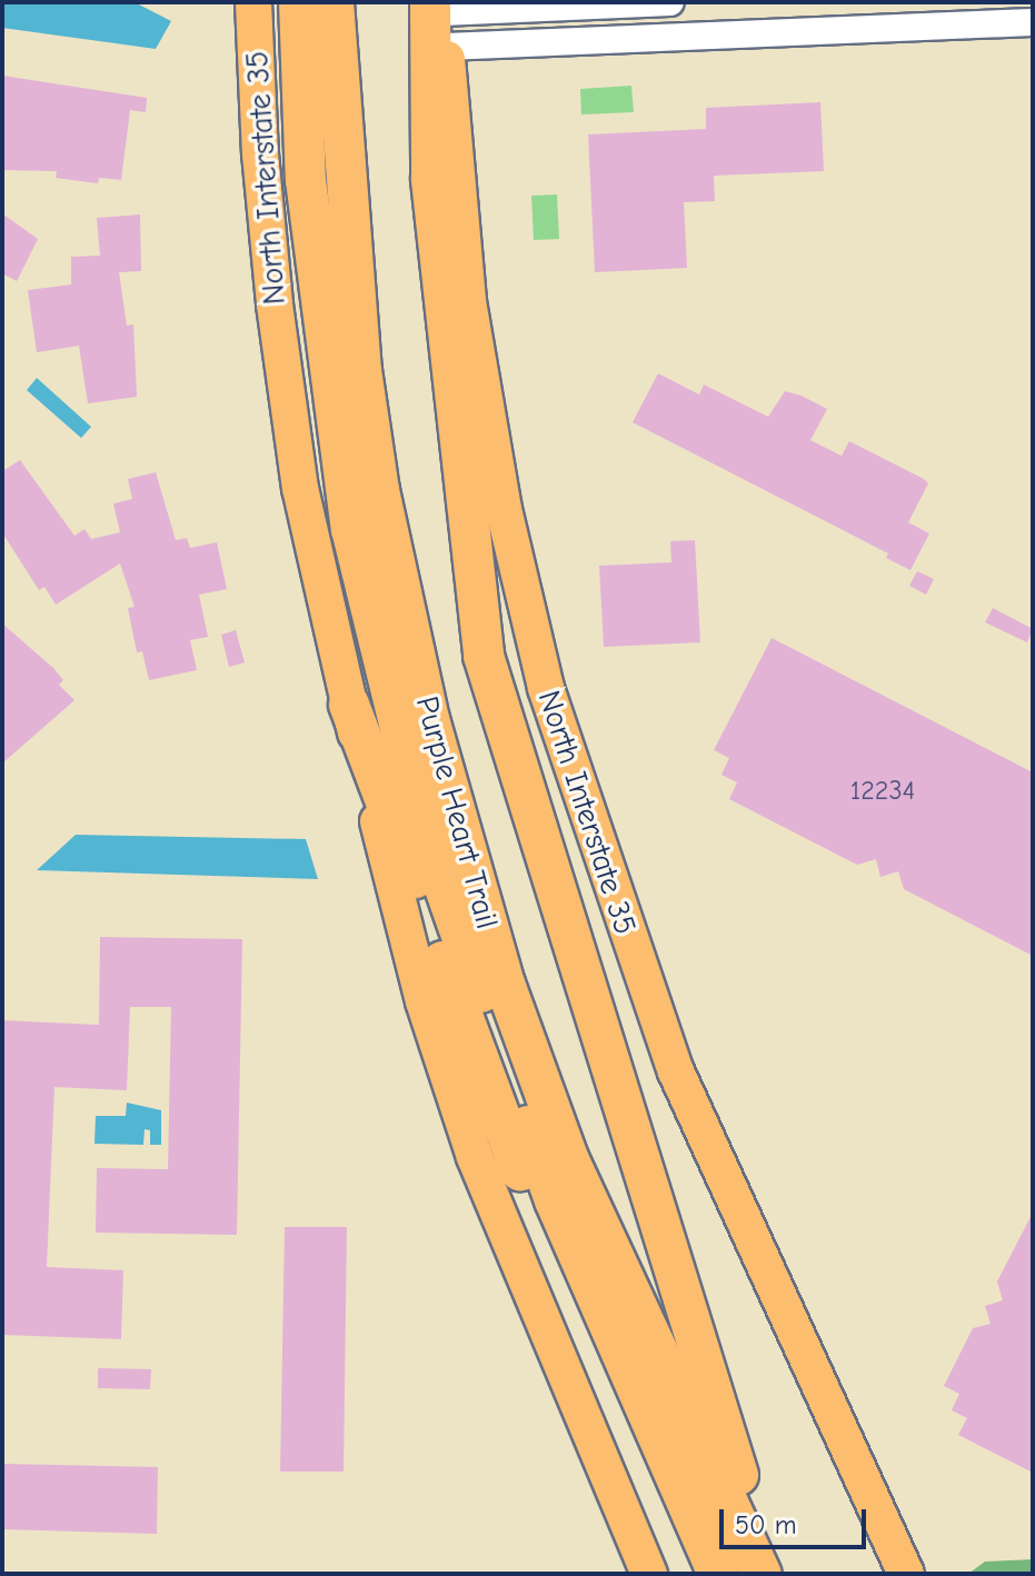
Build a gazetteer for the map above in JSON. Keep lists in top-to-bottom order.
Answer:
{
  "streets": {
    "highway": ["Purple Heart Trail"],
    "main road": ["North Interstate 35"]
  },
  "house_numbers": ["12234"],
  "scale_bar": "50 m"
}
